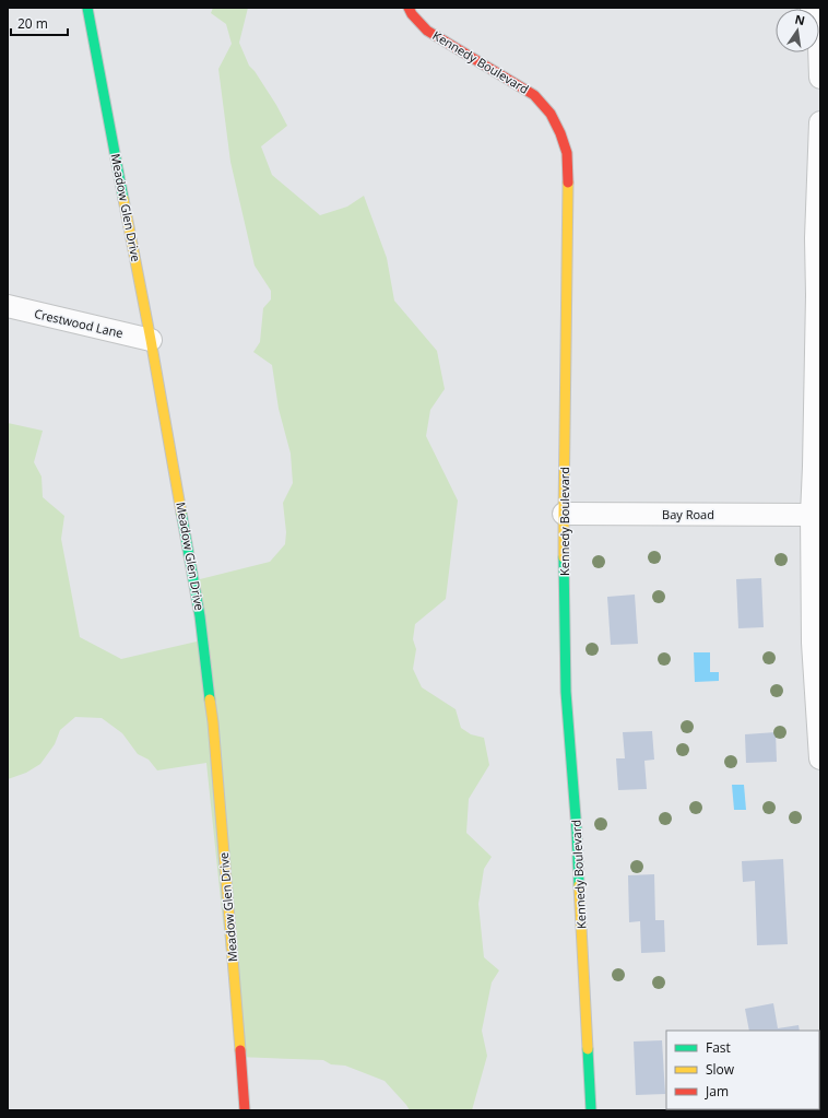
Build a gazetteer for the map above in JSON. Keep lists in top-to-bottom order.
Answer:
{
  "streets": {
    "street": [
      "Kennedy Boulevard",
      "Meadow Glen Drive",
      "Crestwood Lane",
      "Bay Road"
    ]
  },
  "crossings": [
    ["Kennedy Boulevard", "Bay Road"],
    ["Meadow Glen Drive", "Crestwood Lane"]
  ],
  "legend": ["Fast", "Slow", "Jam"],
  "scale_bar": "20 m",
  "north": "top"
}
